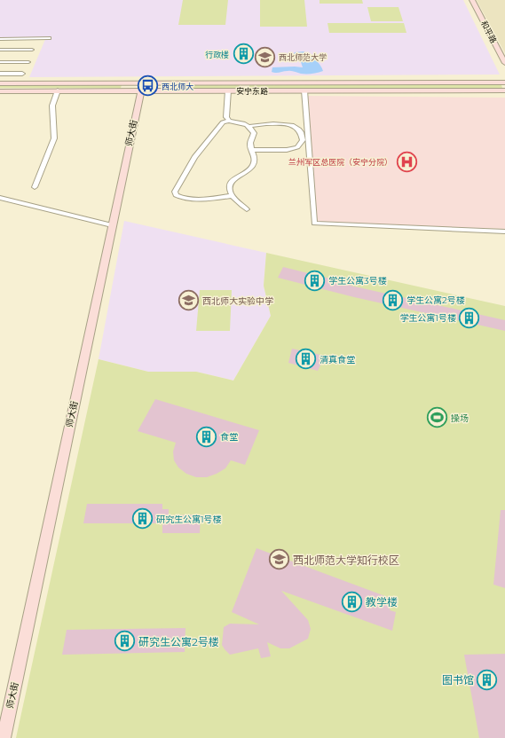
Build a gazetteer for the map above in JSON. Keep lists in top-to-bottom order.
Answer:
{
  "streets": {
    "main road": ["和平路", "安宁东路", "师大街"]
  },
  "crossings": [
    ["安宁东路", "师大街"]
  ],
  "places": {
    "building": [
      "行政楼",
      "学生公寓3号楼",
      "学生公寓2号楼",
      "学生公寓1号楼",
      "清真食堂",
      "食堂",
      "研究生公寓1号楼",
      "教学楼",
      "研究生公寓2号楼",
      "图书馆"
    ],
    "school or university": ["西北师范大学", "西北师大实验中学", "西北师范大学知行校区"],
    "bus stop": ["西北师大"],
    "hospital": ["兰州军区总医院（安宁分院）"],
    "sports": ["操场"]
  }
}
